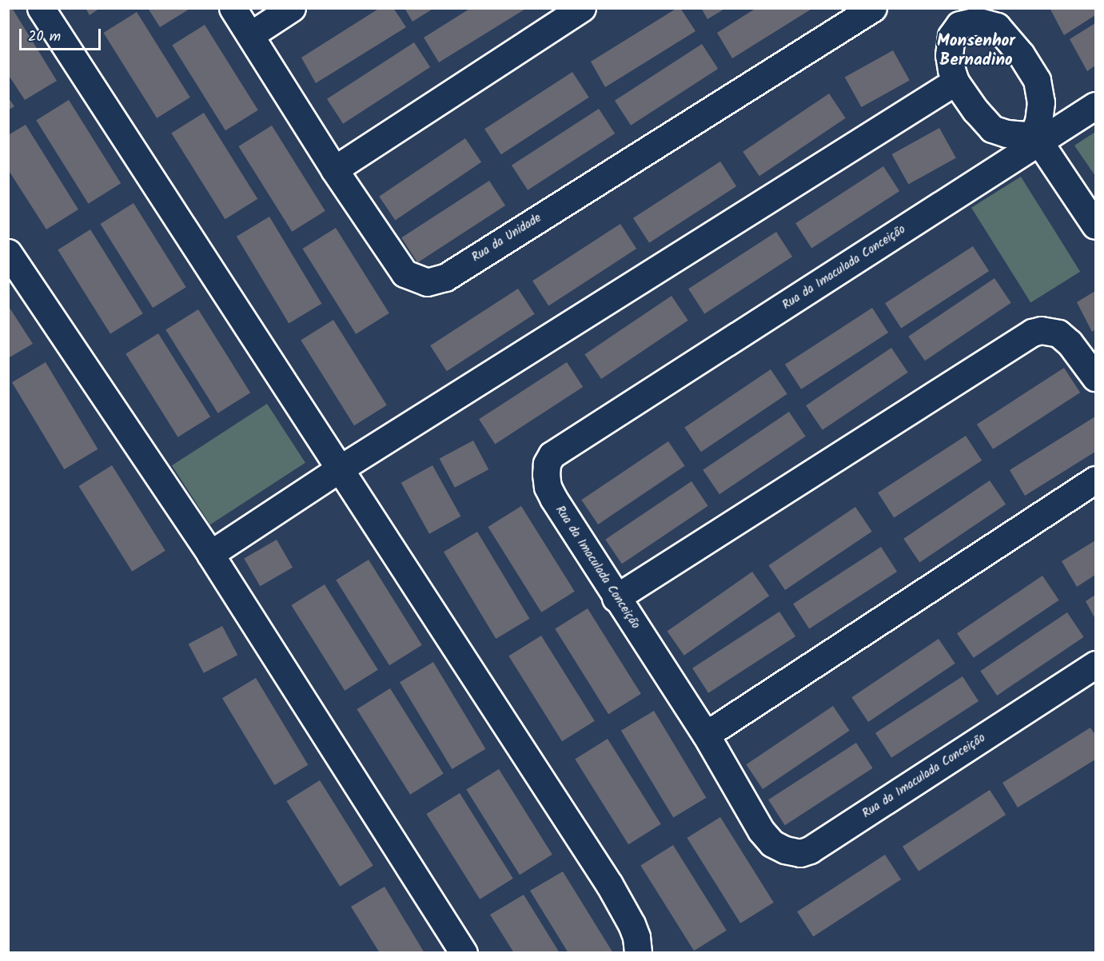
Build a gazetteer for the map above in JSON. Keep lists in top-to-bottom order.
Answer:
{
  "streets": {
    "street": ["Rua da Unidade", "Rua da Imaculada Conceição"]
  },
  "districts": ["Monsenhor Bernadino"],
  "scale_bar": "20 m"
}
